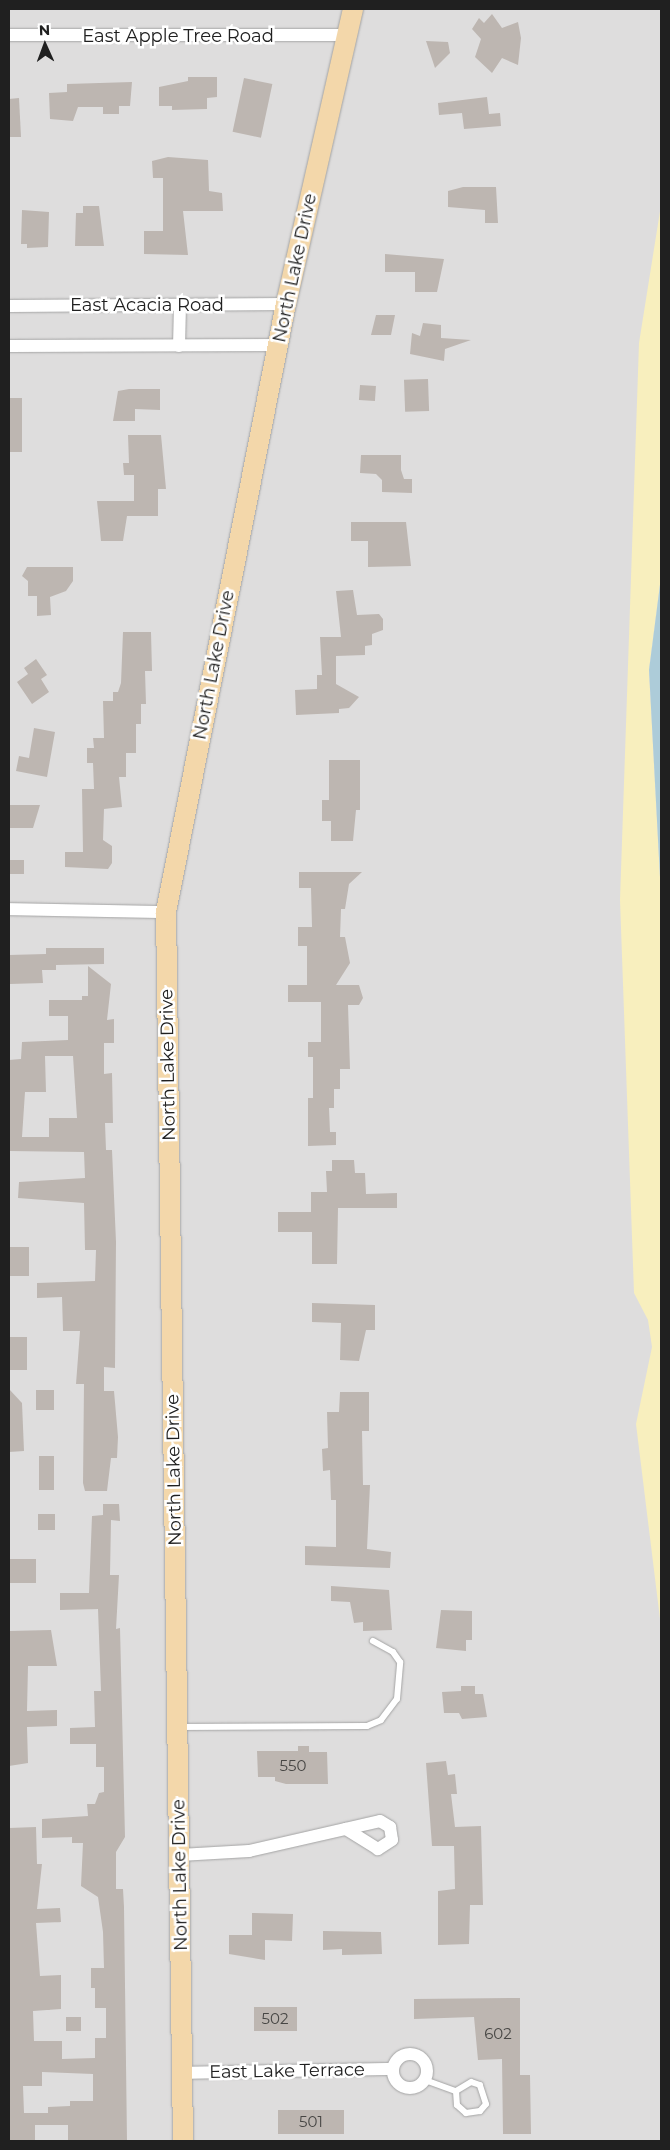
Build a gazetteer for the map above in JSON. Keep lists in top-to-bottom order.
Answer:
{
  "streets": {
    "main road": ["North Lake Drive"],
    "street": ["East Apple Tree Road", "East Acacia Road", "East Lake Terrace"]
  },
  "crossings": [
    ["East Apple Tree Road", "North Lake Drive"],
    ["North Lake Drive", "East Acacia Road"],
    ["North Lake Drive", "East Lake Terrace"]
  ],
  "house_numbers": [
    "550",
    "502",
    "602",
    "501"
  ],
  "north": "top"
}
